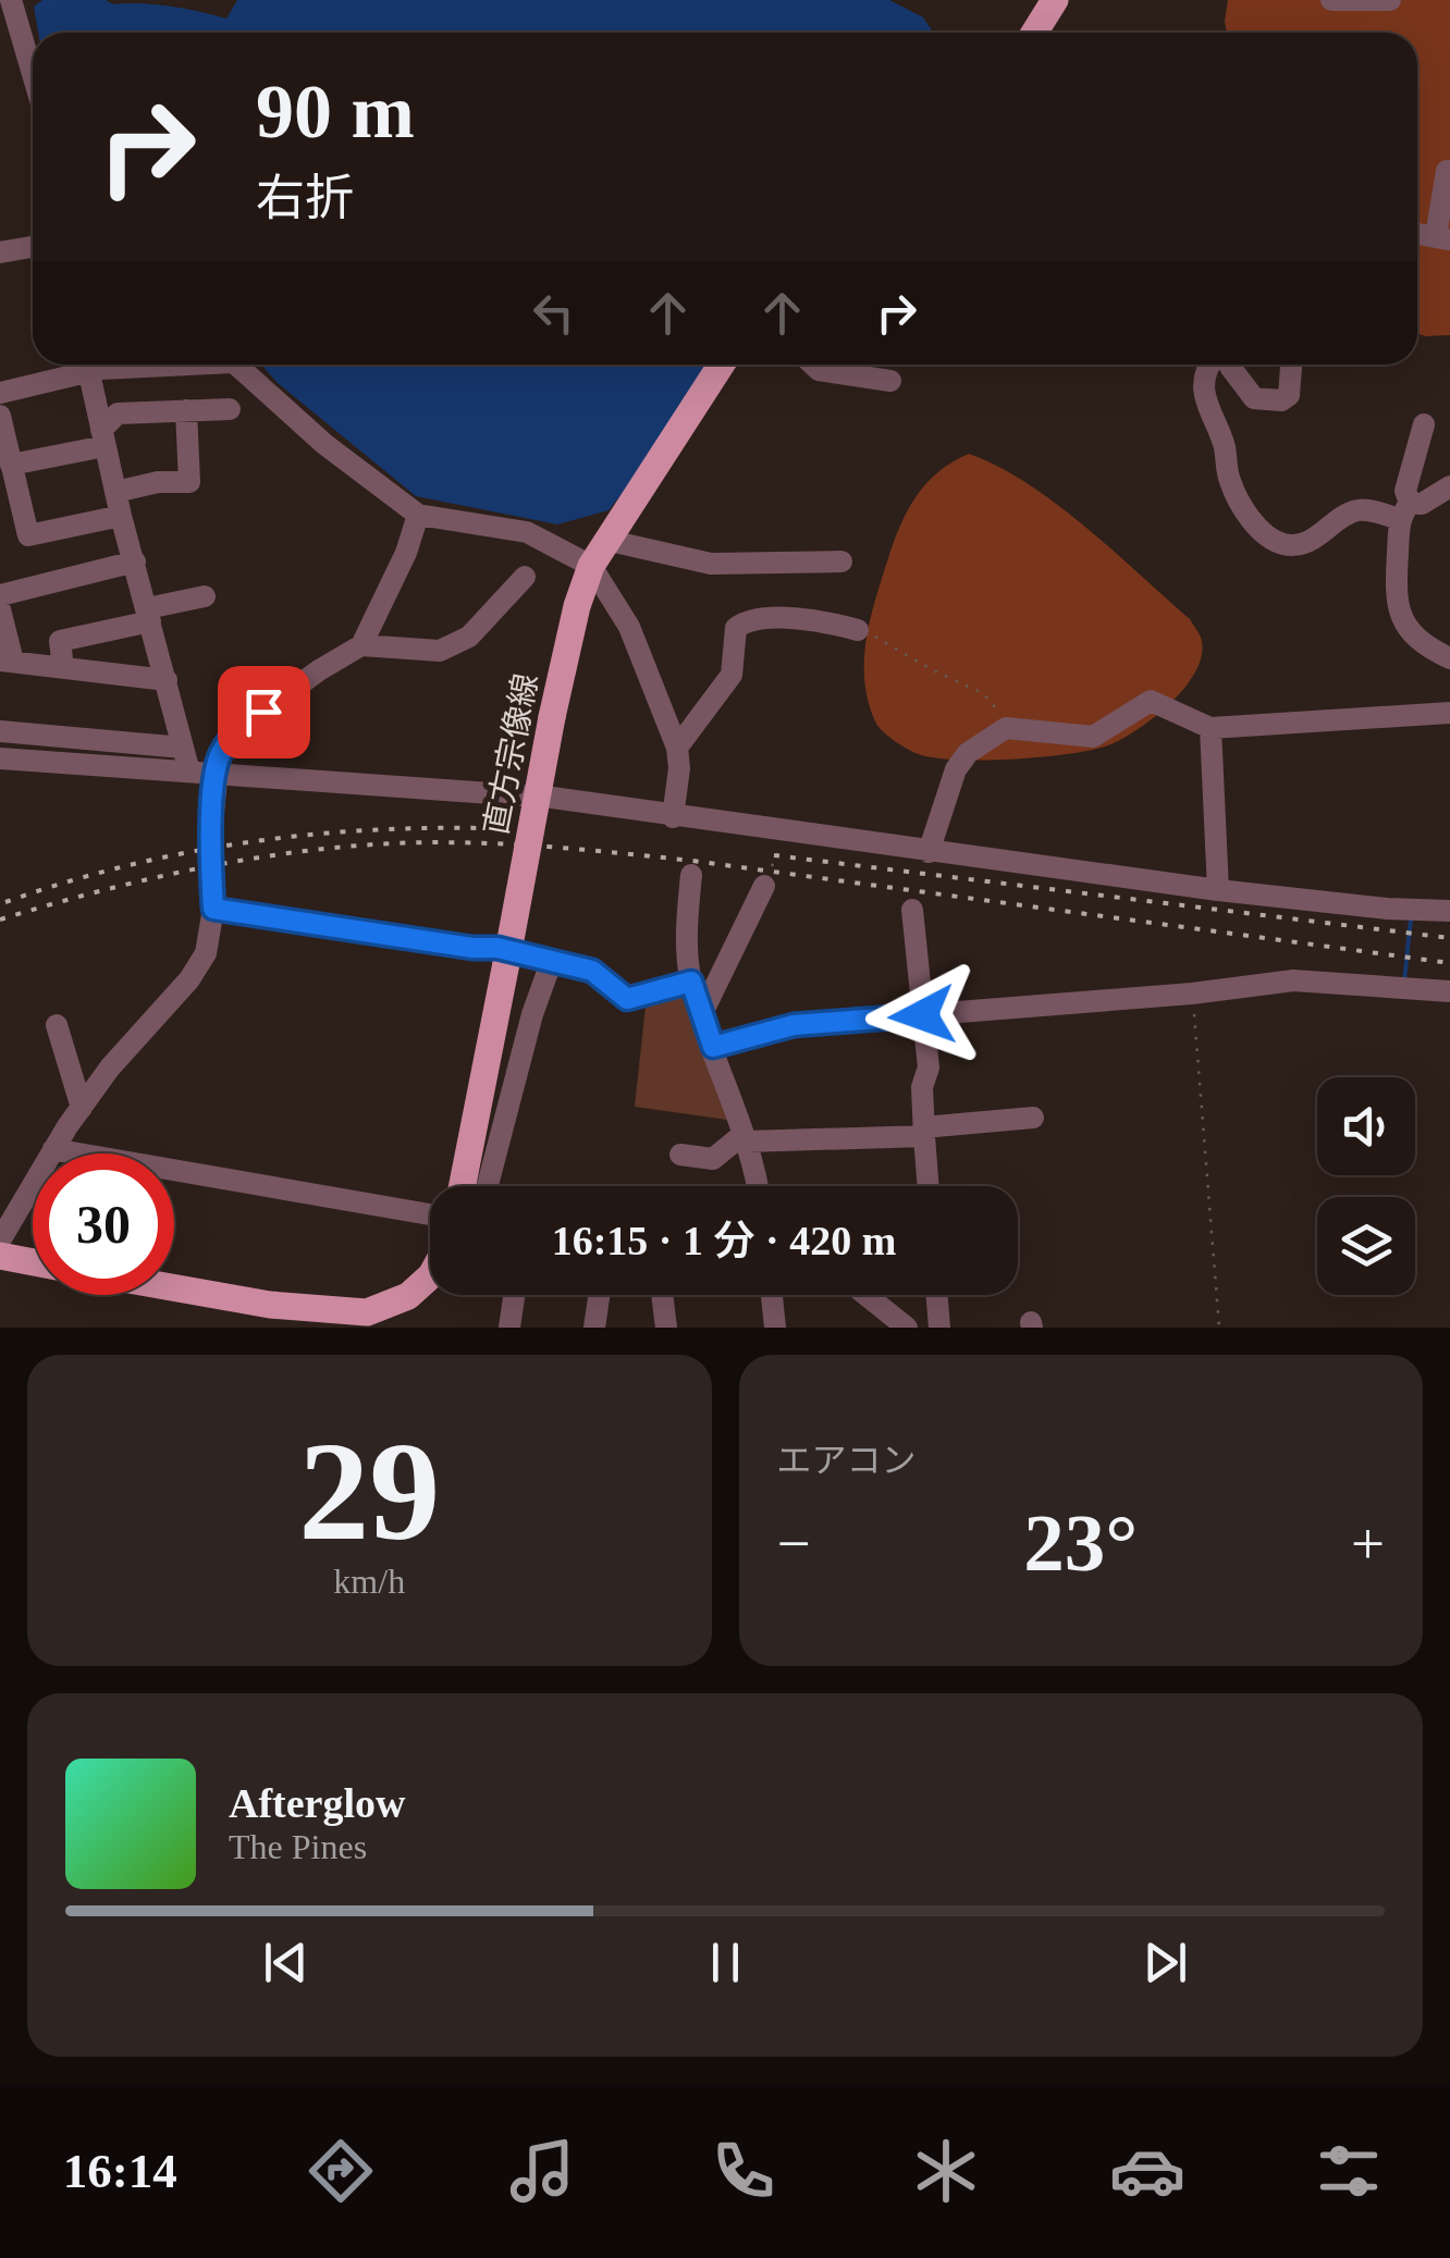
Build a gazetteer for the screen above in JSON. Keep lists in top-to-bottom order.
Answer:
{
  "streets": {
    "main road": ["直方宗像線"]
  },
  "page": {
    "turn": ["90 m", "右折"],
    "limit": "30",
    "trip": "16:15 · 1 分 · 420 m",
    "tile": [
      ["29", "km/h"],
      "エアコン"
    ],
    "heat": ["−", "23°", "+"],
    "song": ["Afterglow", "The Pines"],
    "tabs": "16:14"
  }
}
